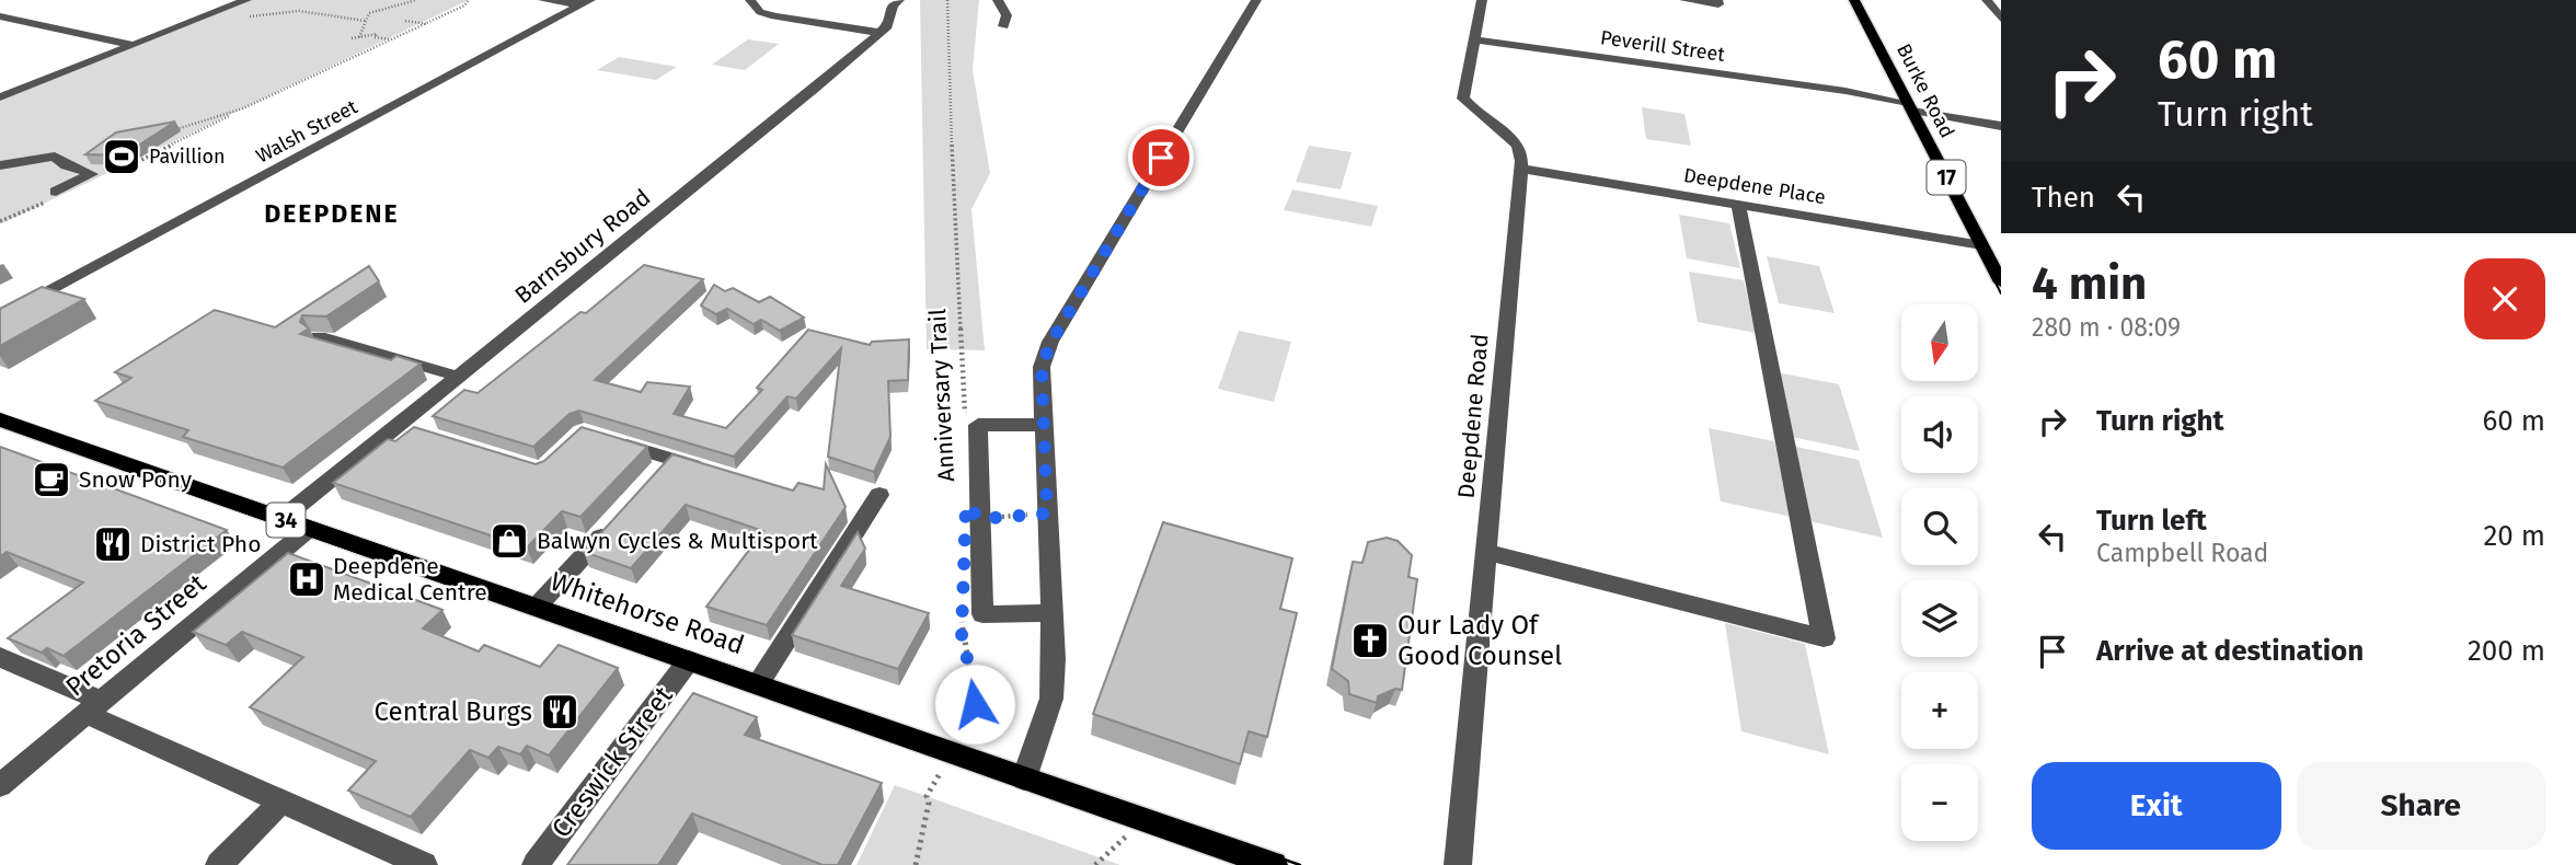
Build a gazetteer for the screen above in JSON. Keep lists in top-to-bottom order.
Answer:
{
  "streets": {
    "main road": [
      "Burke Road",
      "17",
      "34",
      "Whitehorse Road"
    ],
    "street": [
      "Peverill Street",
      "Walsh Street",
      "Deepdene Place",
      "Barnsbury Road",
      "Deepdene Road",
      "Pretoria Street",
      "Creswick Street"
    ],
    "path": ["Anniversary Trail"]
  },
  "crossings": [
    ["Peverill Street", "Burke Road"],
    ["Peverill Street", "Deepdene Road"],
    ["Burke Road", "Deepdene Place"],
    ["Deepdene Place", "Deepdene Road"],
    ["Barnsbury Road", "Whitehorse Road"],
    ["Whitehorse Road", "Pretoria Street"],
    ["Whitehorse Road", "Creswick Street"]
  ],
  "districts": ["DEEPDENE"],
  "places": {
    "sports": ["Pavillion"],
    "cafe": ["Snow Pony"],
    "shop": ["Balwyn Cycles & Multisport"],
    "restaurant": ["District Pho", "Central Burgs"],
    "hospital": ["Deepdene Medical Centre"],
    "church": ["Our Lady Of Good Counsel"]
  },
  "north": "bottom",
  "page": {
    "turn": ["60 m", "Turn right"],
    "then": "Then",
    "heading": ["4 min", "280 m · 08:09"],
    "map_buttons": ["+", "−"],
    "list": [
      {
        "name": "Turn right",
        "value": "60 m"
      },
      {
        "name": "Turn left",
        "note": "Campbell Road",
        "value": "20 m"
      },
      {
        "name": "Arrive at destination",
        "value": "200 m"
      }
    ],
    "buttons": ["Exit", "Share"]
  }
}
